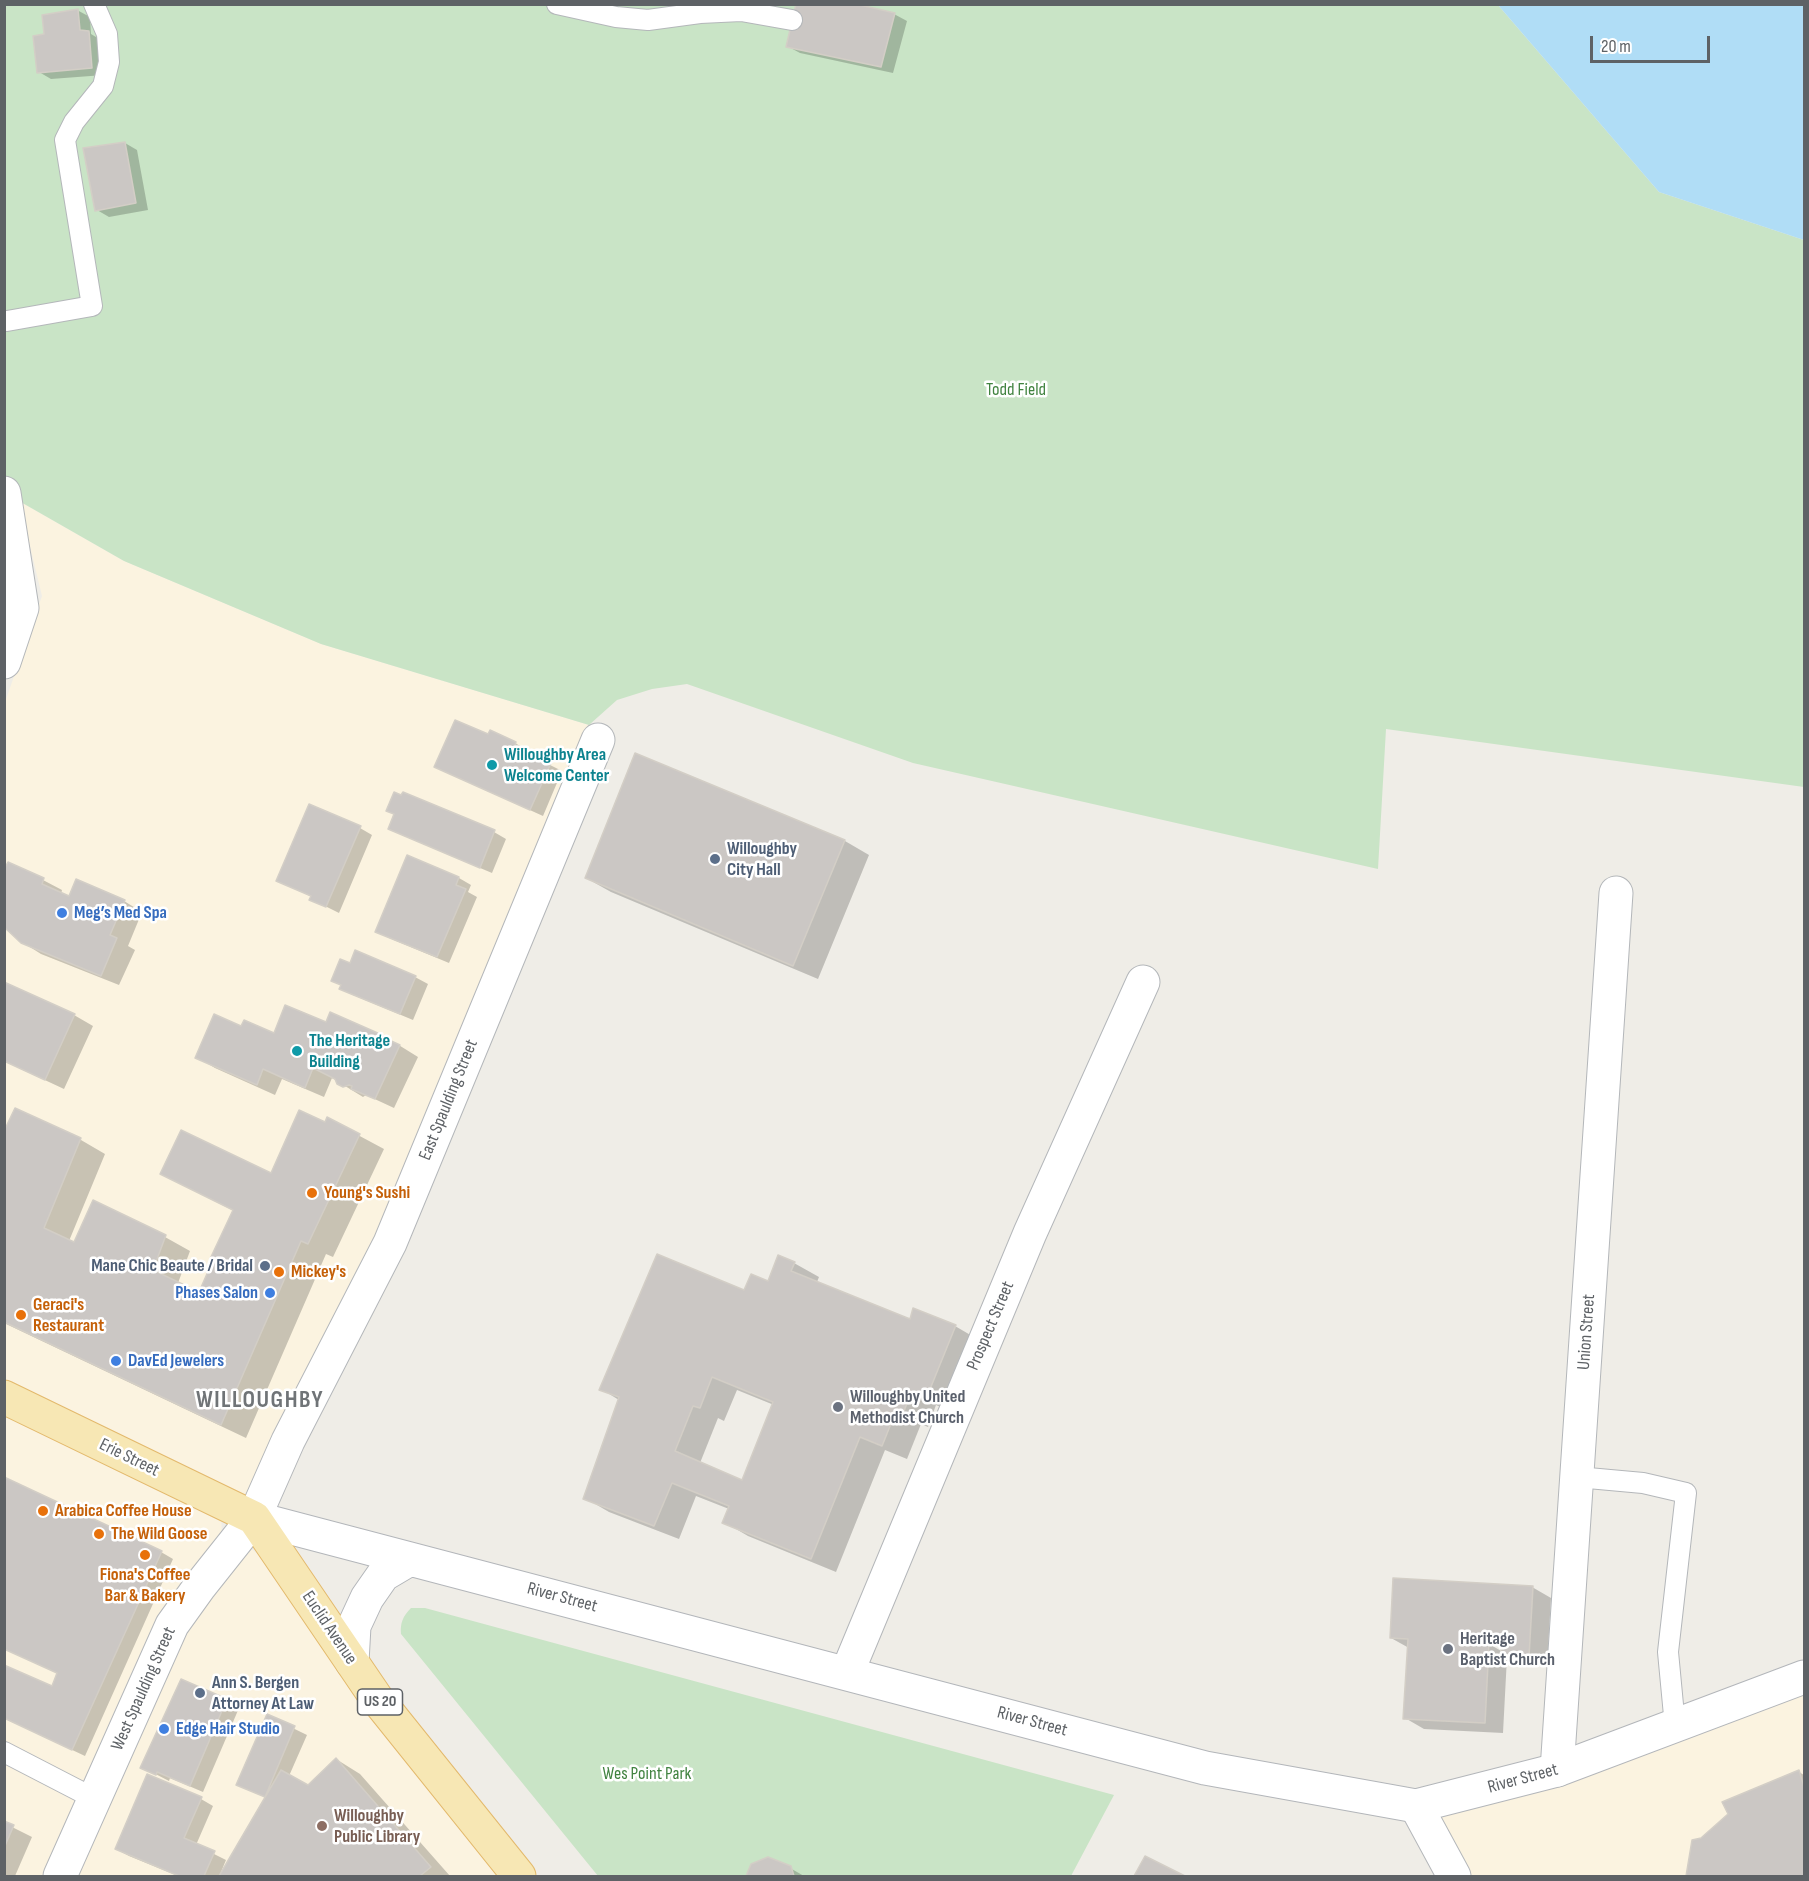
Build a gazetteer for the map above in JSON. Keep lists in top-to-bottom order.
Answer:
{
  "streets": {
    "main road": ["Erie Street", "Euclid Avenue", "US 20"],
    "street": [
      "East Spaulding Street",
      "Prospect Street",
      "Union Street",
      "River Street",
      "West Spaulding Street"
    ]
  },
  "crossings": [
    ["East Spaulding Street", "Erie Street"],
    ["East Spaulding Street", "River Street"],
    ["East Spaulding Street", "Euclid Avenue"],
    ["East Spaulding Street", "West Spaulding Street"],
    ["Prospect Street", "River Street"],
    ["Union Street", "River Street"],
    ["Erie Street", "River Street"],
    ["Erie Street", "Euclid Avenue"],
    ["Erie Street", "West Spaulding Street"],
    ["River Street", "Euclid Avenue"],
    ["River Street", "West Spaulding Street"],
    ["Euclid Avenue", "West Spaulding Street"]
  ],
  "districts": ["WILLOUGHBY"],
  "parks": ["Todd Field", "Wes Point Park"],
  "places": [
    "Willoughby Area Welcome Center",
    "Willoughby City Hall",
    "Meg’s Med Spa",
    "The Heritage Building",
    "Young's Sushi",
    "Mane Chic Beaute / Bridal",
    "Mickey's",
    "Phases Salon",
    "Geraci's Restaurant",
    "DavEd Jewelers",
    "Willoughby United Methodist Church",
    "Arabica Coffee House",
    "The Wild Goose",
    "Fiona's Coffee Bar & Bakery",
    "Heritage Baptist Church",
    "Ann S. Bergen Attorney At Law",
    "Edge Hair Studio",
    "Willoughby Public Library"
  ],
  "scale_bar": "20 m"
}
